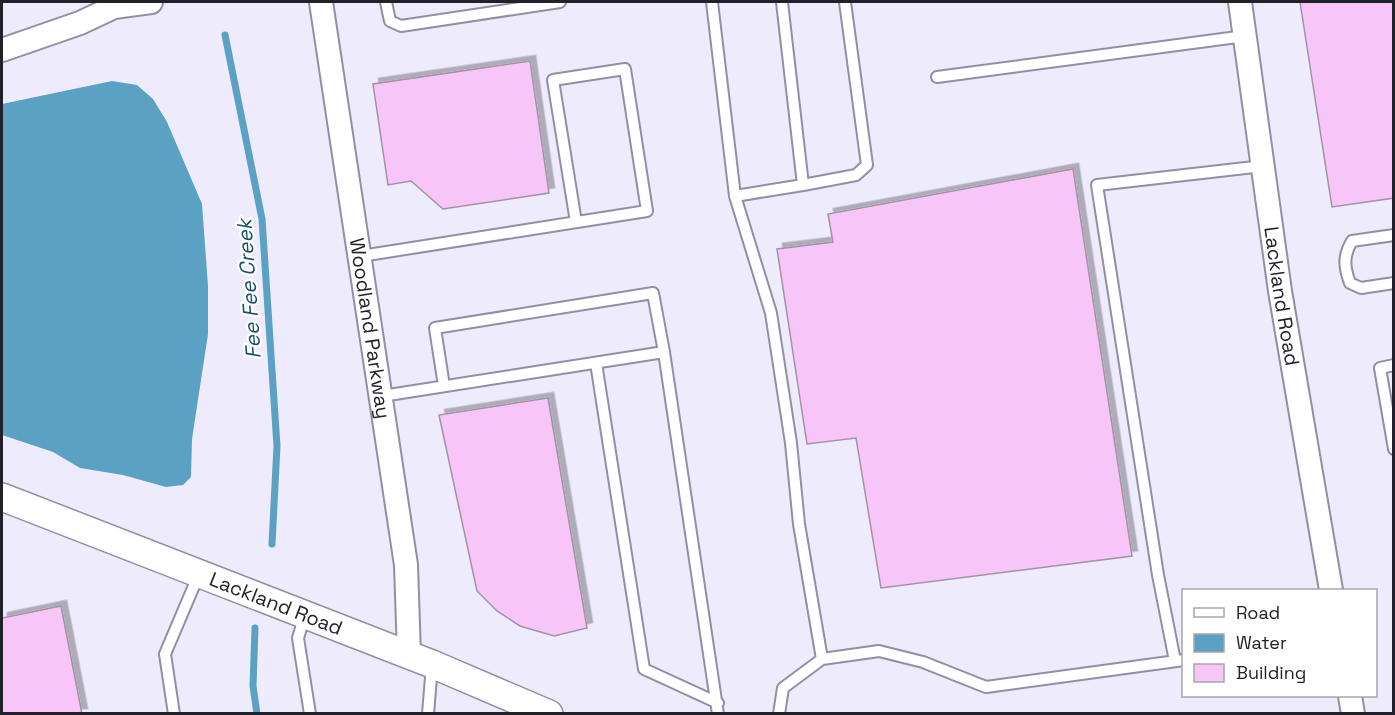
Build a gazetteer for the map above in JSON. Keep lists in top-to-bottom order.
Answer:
{
  "streets": {
    "street": ["Lackland Road", "Woodland Parkway"]
  },
  "crossings": [
    ["Lackland Road", "Woodland Parkway"]
  ],
  "water": ["Fee Fee Creek"],
  "legend": ["Road", "Water", "Building"]
}
